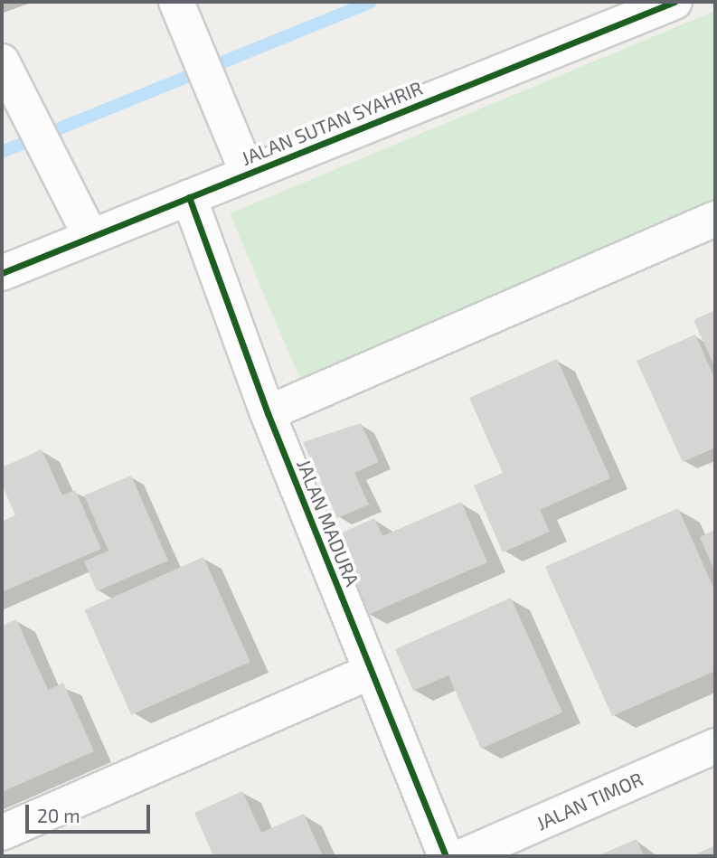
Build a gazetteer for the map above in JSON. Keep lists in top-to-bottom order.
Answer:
{
  "streets": {
    "street": ["JALAN SUTAN SYAHRIR", "JALAN MADURA", "JALAN TIMOR"]
  },
  "crossings": [
    ["JALAN SUTAN SYAHRIR", "JALAN MADURA"]
  ],
  "scale_bar": "20 m"
}
